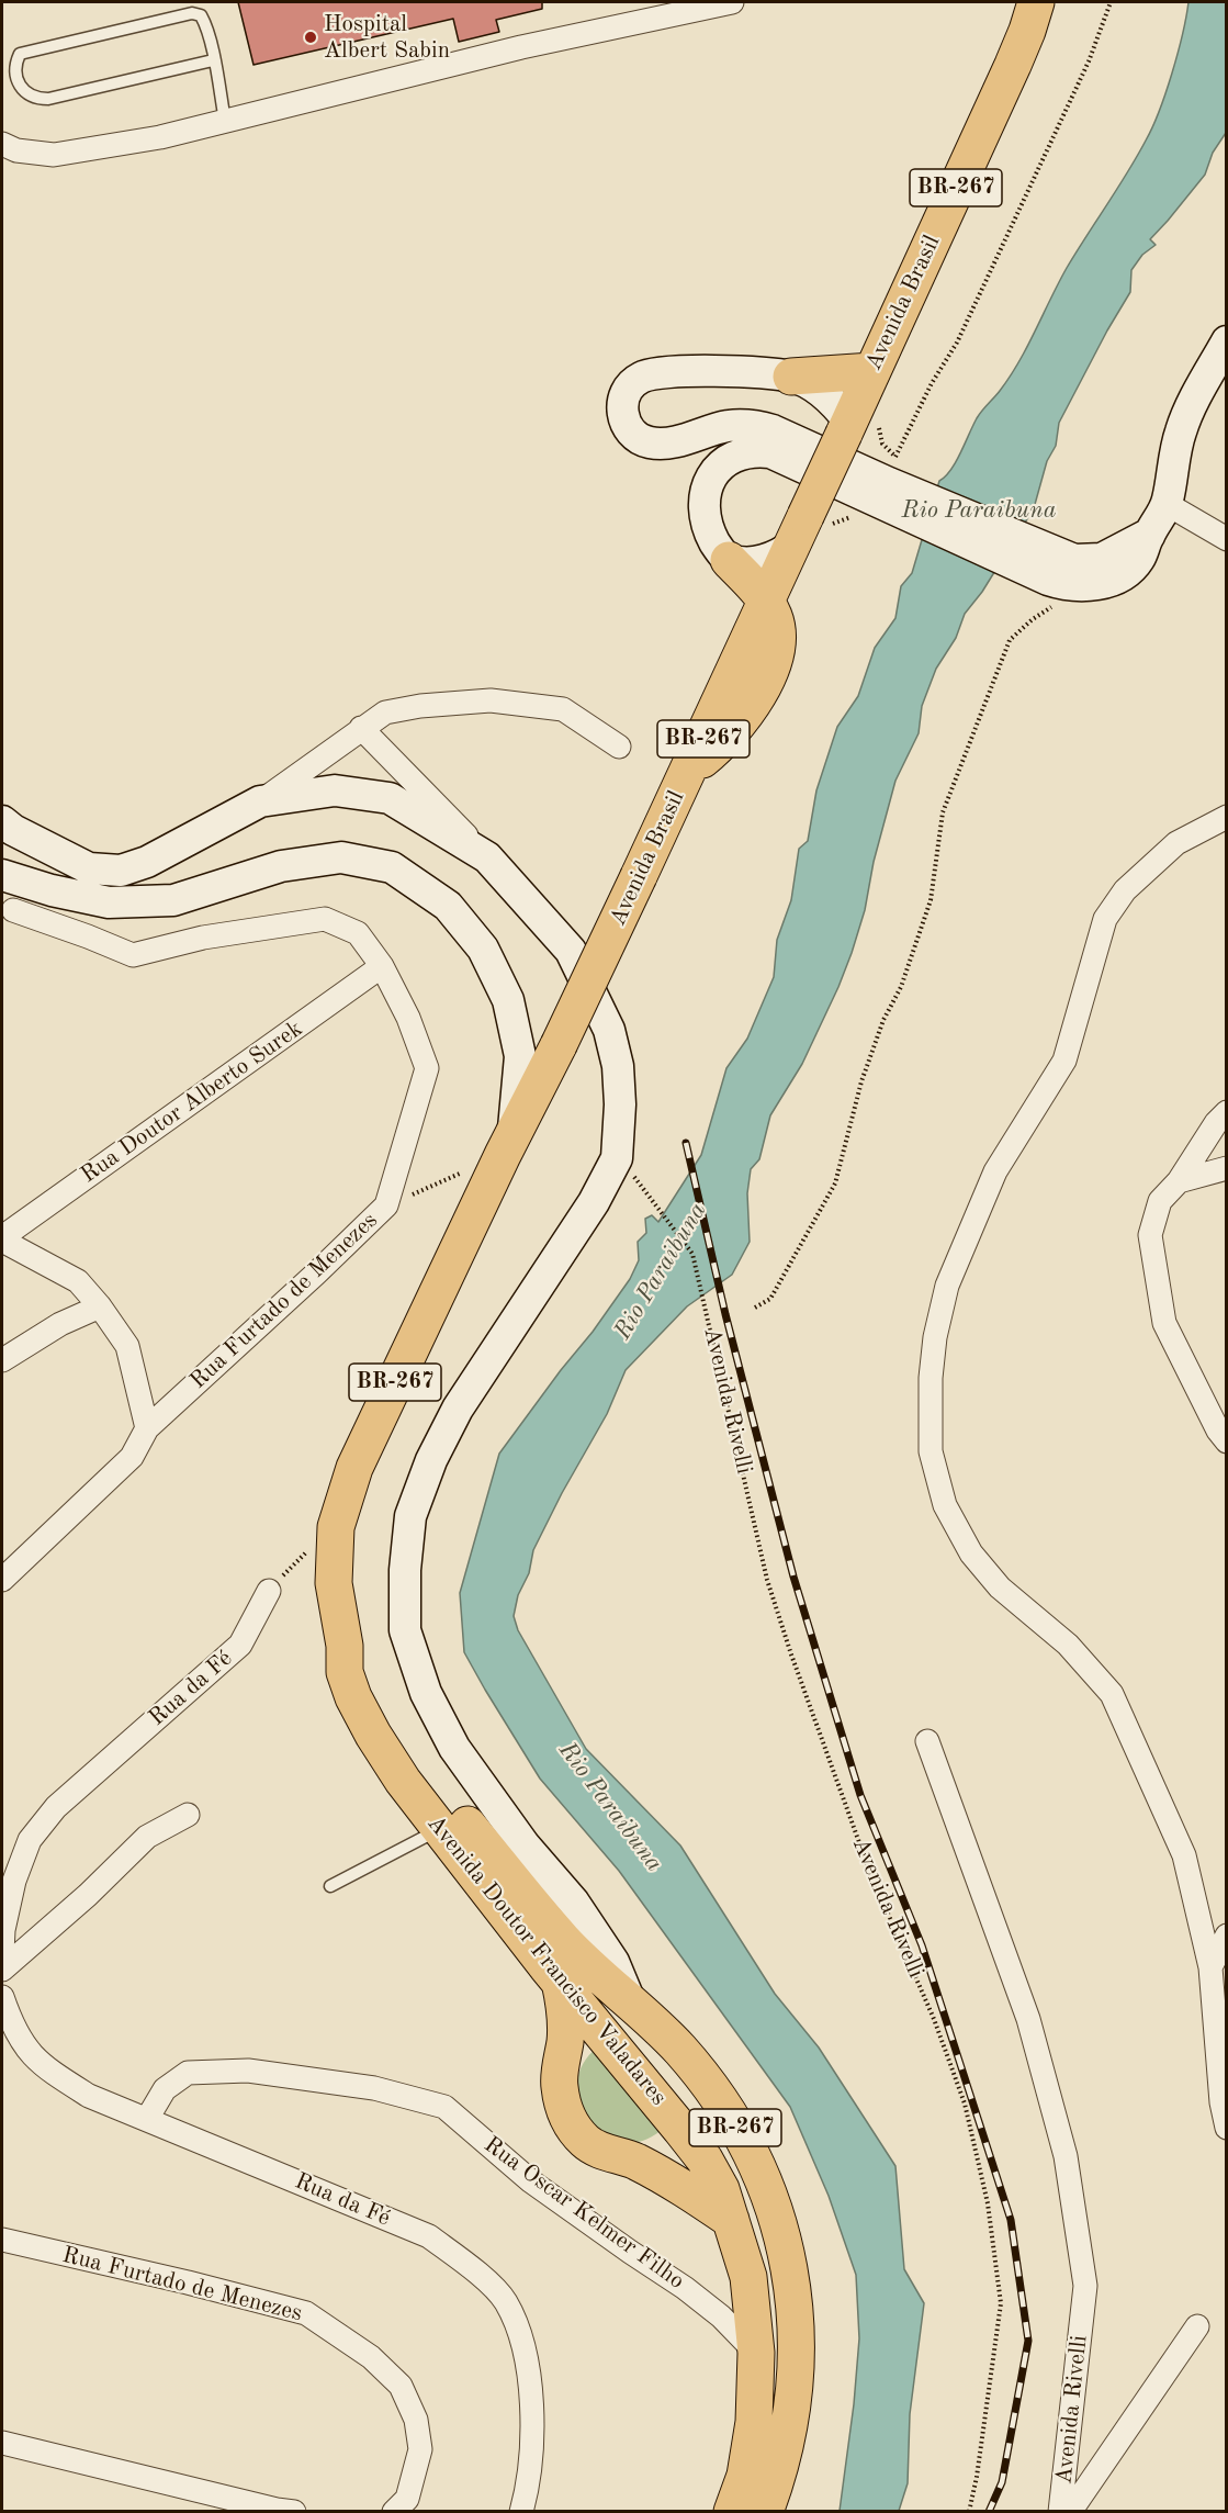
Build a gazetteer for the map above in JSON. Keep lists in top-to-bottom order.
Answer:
{
  "streets": {
    "highway": ["BR-267", "Avenida Brasil", "Avenida Doutor Francisco Valadares"],
    "street": [
      "Rua Doutor Alberto Surek",
      "Rua Furtado de Menezes",
      "Avenida Rivelli",
      "Rua da Fé",
      "Rua Oscar Kelmer Filho"
    ]
  },
  "crossings": [
    ["BR-267", "Avenida Doutor Francisco Valadares"],
    ["Avenida Brasil", "Avenida Doutor Francisco Valadares"],
    ["Rua Doutor Alberto Surek", "Rua Furtado de Menezes"],
    ["Rua da Fé", "Rua Oscar Kelmer Filho"],
    ["Avenida Doutor Francisco Valadares", "Rua Oscar Kelmer Filho"]
  ],
  "water": ["Rio Paraibuna"],
  "places": ["Hospital Albert Sabin"]
}
